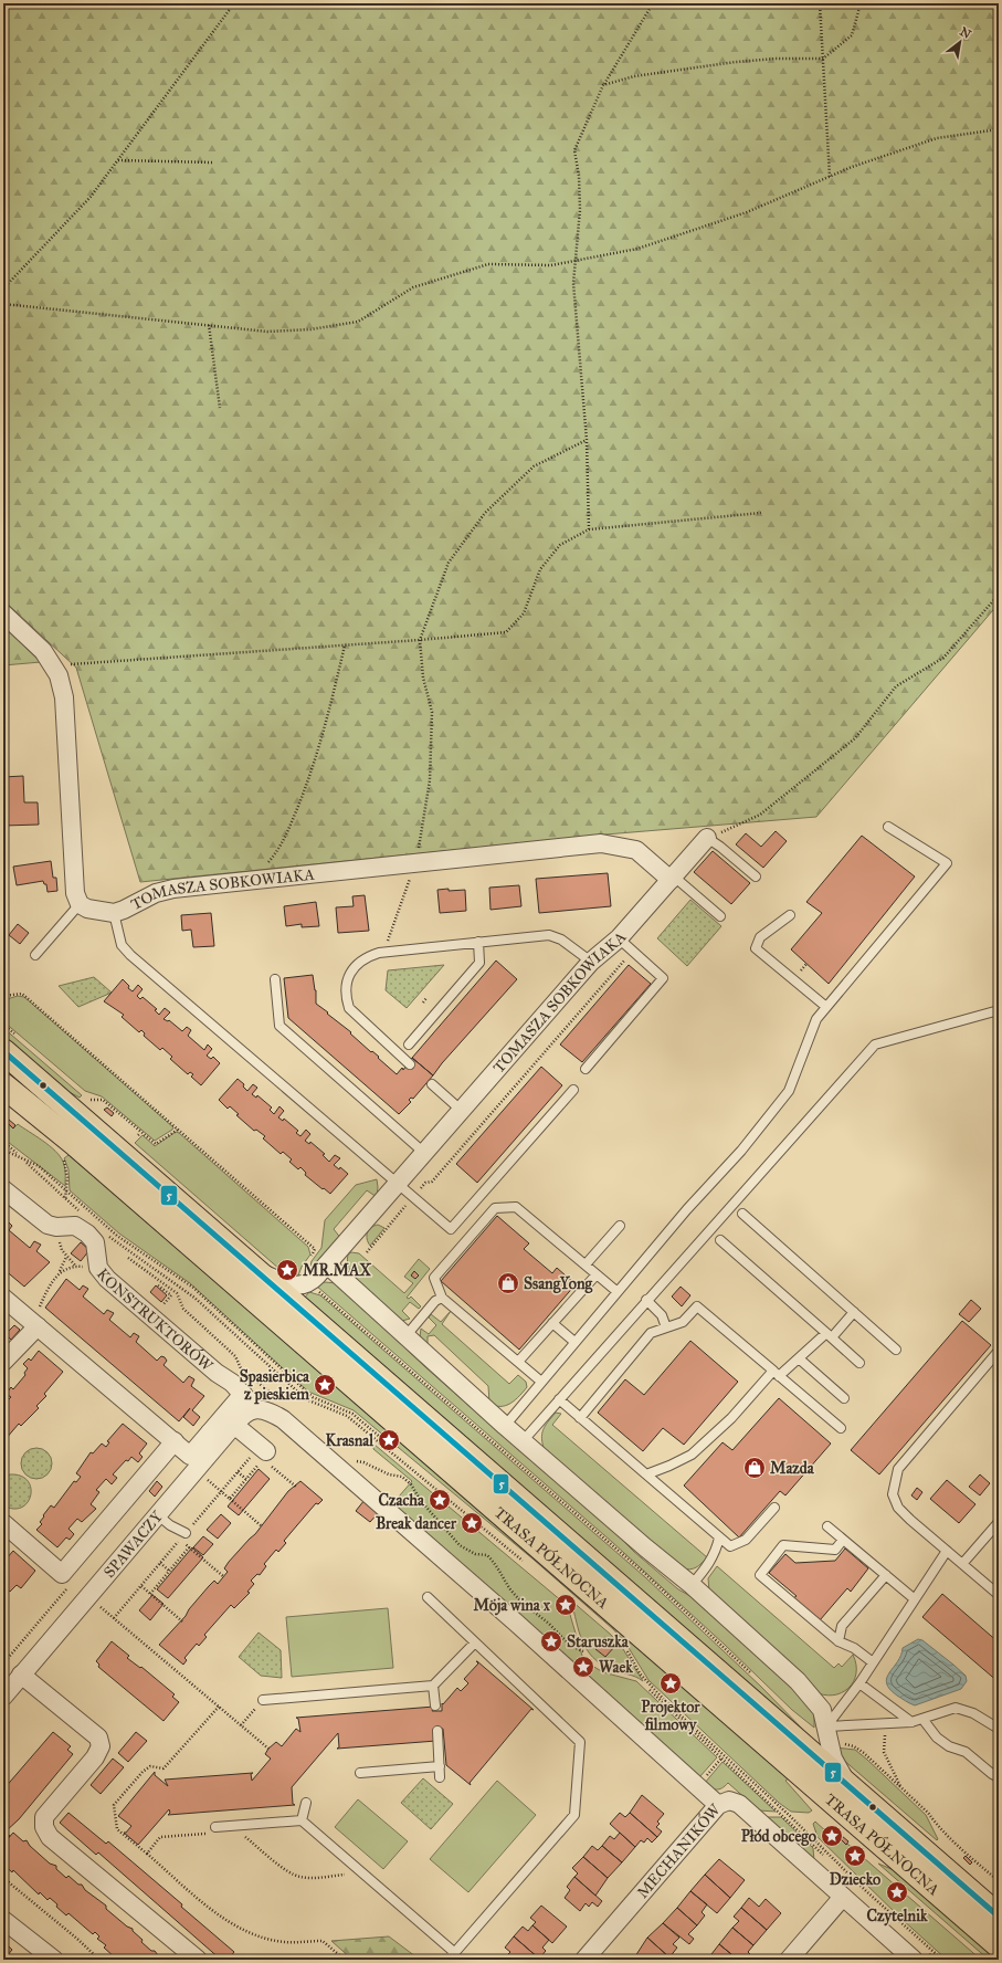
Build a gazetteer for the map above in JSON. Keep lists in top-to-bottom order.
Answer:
{
  "streets": {
    "main road": ["TRASA PÓŁNOCNA"],
    "street": [
      "TOMASZA SOBKOWIAKA",
      "KONSTRUKTORÓW",
      "SPAWACZY",
      "MECHANIKÓW"
    ]
  },
  "crossings": [
    ["TOMASZA SOBKOWIAKA", "TRASA PÓŁNOCNA"],
    ["KONSTRUKTORÓW", "SPAWACZY"]
  ],
  "places": {
    "place": [
      "MR.MAX",
      "Spasierbica z pieskiem",
      "Krasnal",
      "Czacha",
      "Break dancer",
      "Möja wina x",
      "Staruszka",
      "Waek",
      "Projektor filmowy",
      "Płód obcego",
      "Dziecko",
      "Czytelnik"
    ],
    "shop": ["SsangYong", "Mazda"]
  },
  "lines": ["transit line 5"],
  "north": "top right"
}
